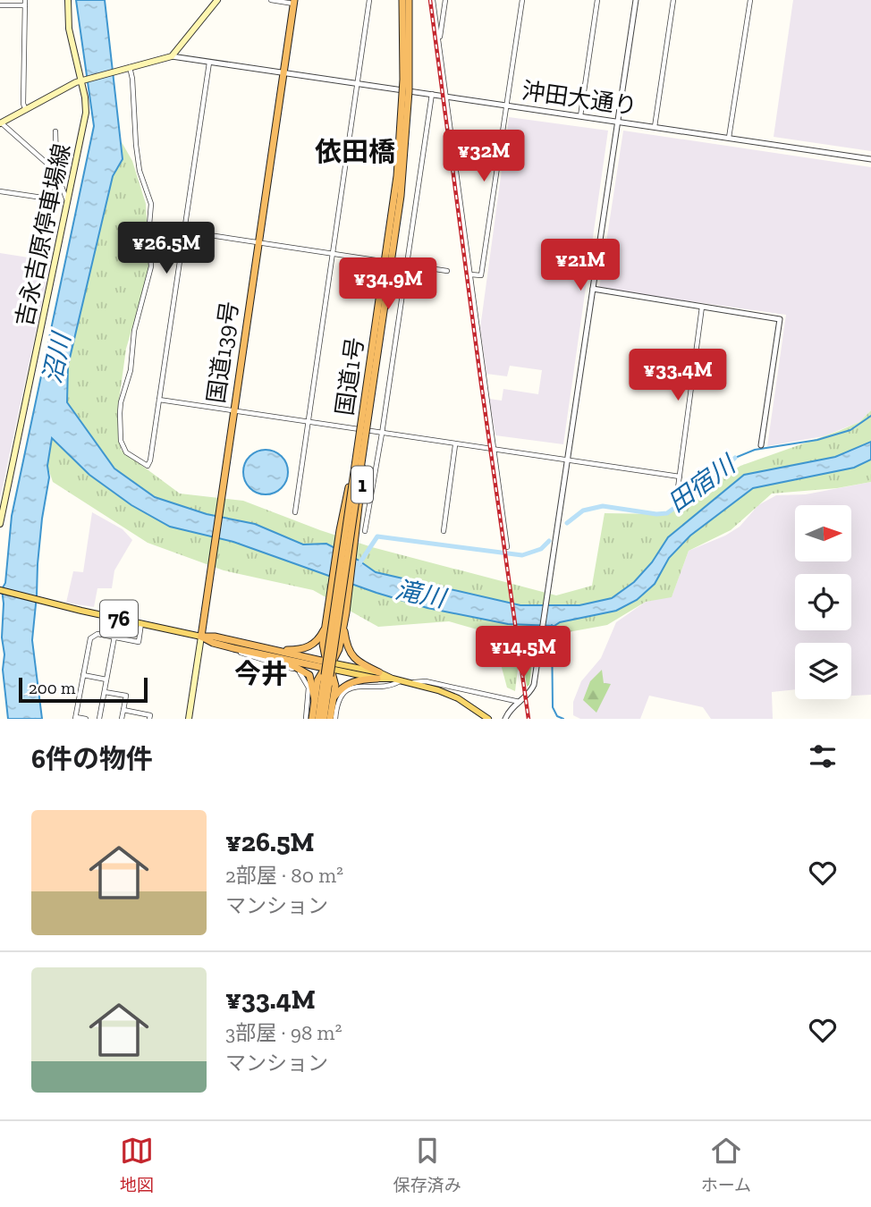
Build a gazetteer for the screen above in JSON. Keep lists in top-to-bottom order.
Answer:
{
  "streets": {
    "highway": ["国道139号", "国道1号", "1"],
    "main road": ["吉永吉原停車場線", "76"],
    "street": ["沖田大通り"]
  },
  "crossings": [
    ["沖田大通り", "国道139号"],
    ["国道139号", "76"],
    ["国道1号", "1"]
  ],
  "districts": ["依田橋", "今井"],
  "water": ["沼川", "田宿川", "滝川"],
  "scale_bar": "200 m",
  "north": "right",
  "page": {
    "price": [
      "¥32M",
      "¥26.5M",
      "¥21M",
      "¥34.9M",
      "¥33.4M",
      "¥14.5M"
    ],
    "scale": "200 m",
    "heading": "6件の物件",
    "list": [
      {
        "name": "¥26.5M",
        "note": "2部屋 · 80 m² · マンション"
      },
      {
        "name": "¥33.4M",
        "note": "3部屋 · 98 m² · マンション"
      }
    ],
    "tabs": ["地図", "保存済み", "ホーム"]
  }
}
